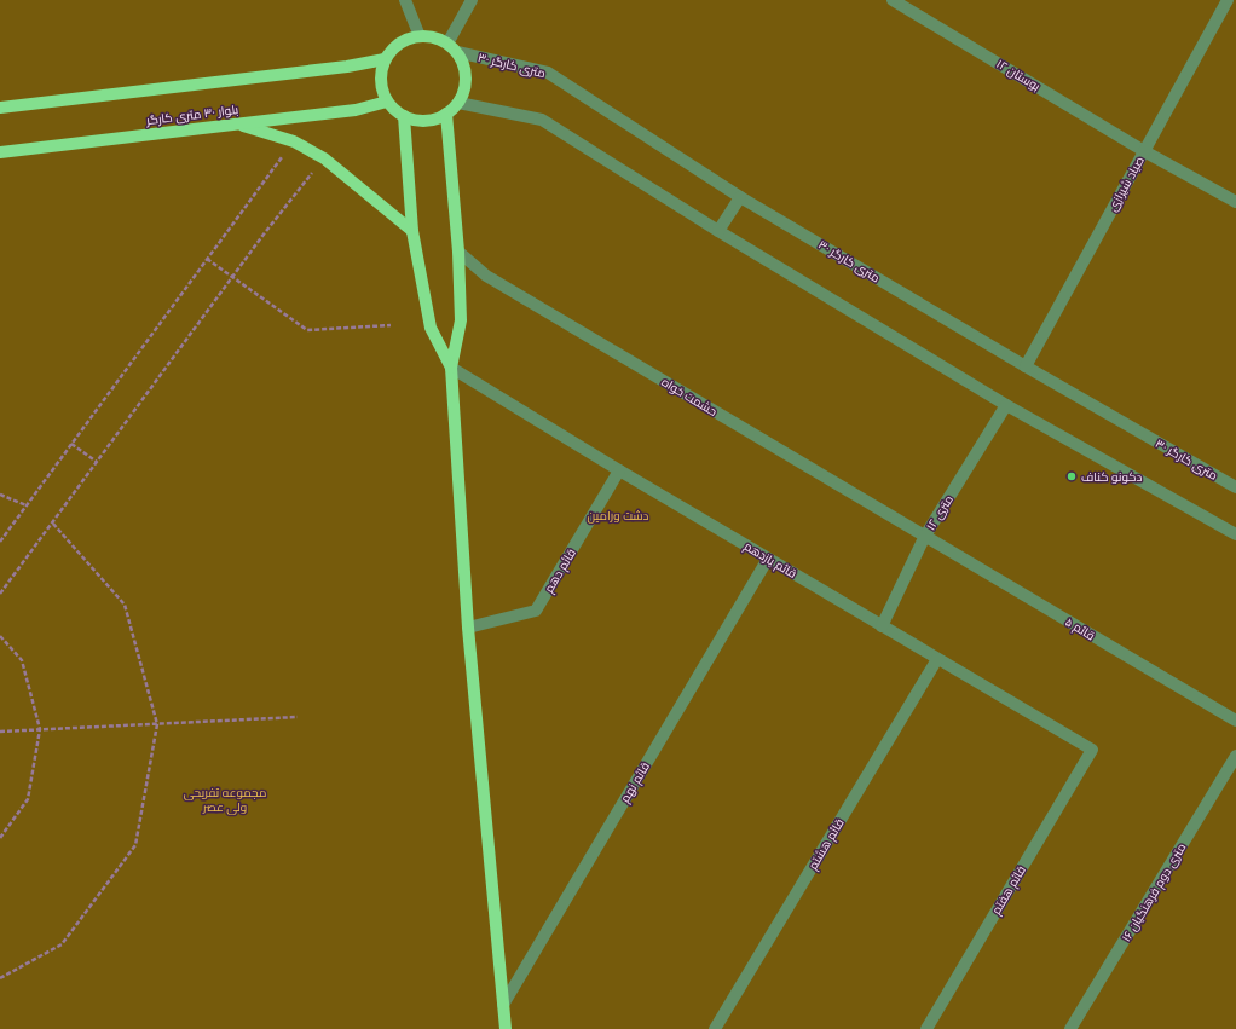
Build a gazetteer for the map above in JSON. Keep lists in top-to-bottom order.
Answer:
{
  "streets": {
    "main road": ["بلوار ۳۰ متری کارگر"],
    "street": [
      "۳۰ متری کارگر",
      "بوستان ۱۲",
      "صیاد شیرازی",
      "حشمت خواه",
      "۱۲ متری",
      "قائم یازدهم",
      "قائم دهم",
      "قائم ۵",
      "قائم نهم",
      "قائم هشتم",
      "قائم هفتم",
      "۱۶ متری دوم فرهنگیان"
    ]
  },
  "crossings": [
    ["۳۰ متری کارگر", "بلوار ۳۰ متری کارگر"],
    ["۳۰ متری کارگر", "صیاد شیرازی"],
    ["بوستان ۱۲", "صیاد شیرازی"],
    ["حشمت خواه", "۱۲ متری"],
    ["حشمت خواه", "قائم ۵"],
    ["۱۲ متری", "قائم یازدهم"],
    ["۱۲ متری", "قائم ۵"],
    ["قائم یازدهم", "قائم دهم"],
    ["قائم یازدهم", "قائم نهم"],
    ["قائم یازدهم", "قائم هشتم"],
    ["قائم یازدهم", "قائم هفتم"]
  ],
  "parks": ["دشت ورامین", "مجموعه تفریحی ولی عصر"],
  "places": ["دکونو کناف"]
}
